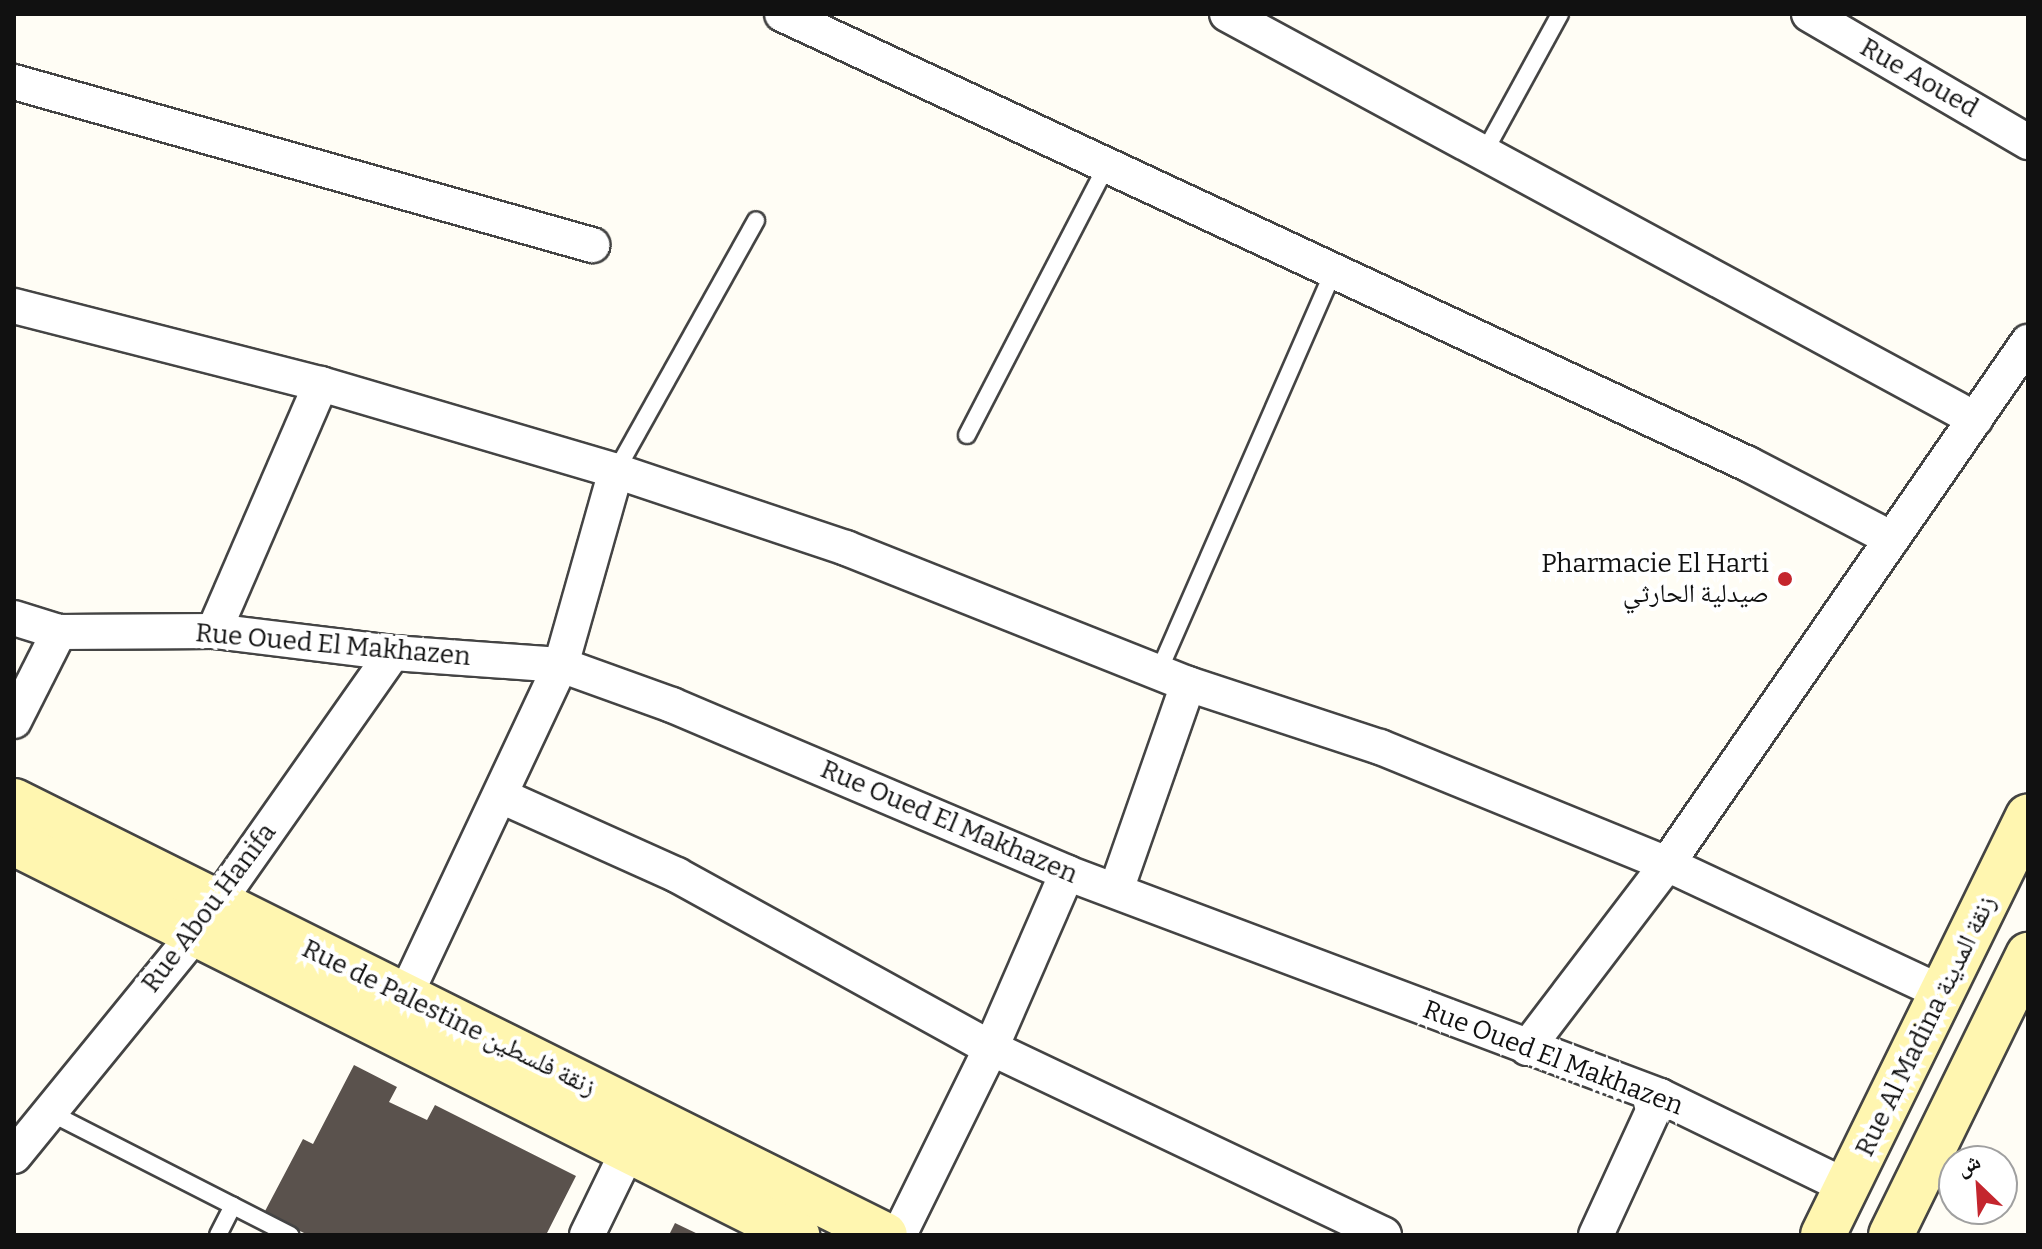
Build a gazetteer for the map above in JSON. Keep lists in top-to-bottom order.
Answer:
{
  "streets": {
    "street": [
      "Rue Aoued",
      "Rue Oued El Makhazen",
      "Rue Abou Hanifa",
      "Rue de Palestine زنقة فلسطين",
      "Rue Al Madina زنقة المدينة"
    ]
  },
  "crossings": [
    ["Rue Oued El Makhazen", "Rue Abou Hanifa"],
    ["Rue Oued El Makhazen", "Rue Al Madina زنقة المدينة"],
    ["Rue Abou Hanifa", "Rue de Palestine زنقة فلسطين"]
  ],
  "places": ["Pharmacie El Harti صيدلية الحارثي"],
  "north": "top left"
}
